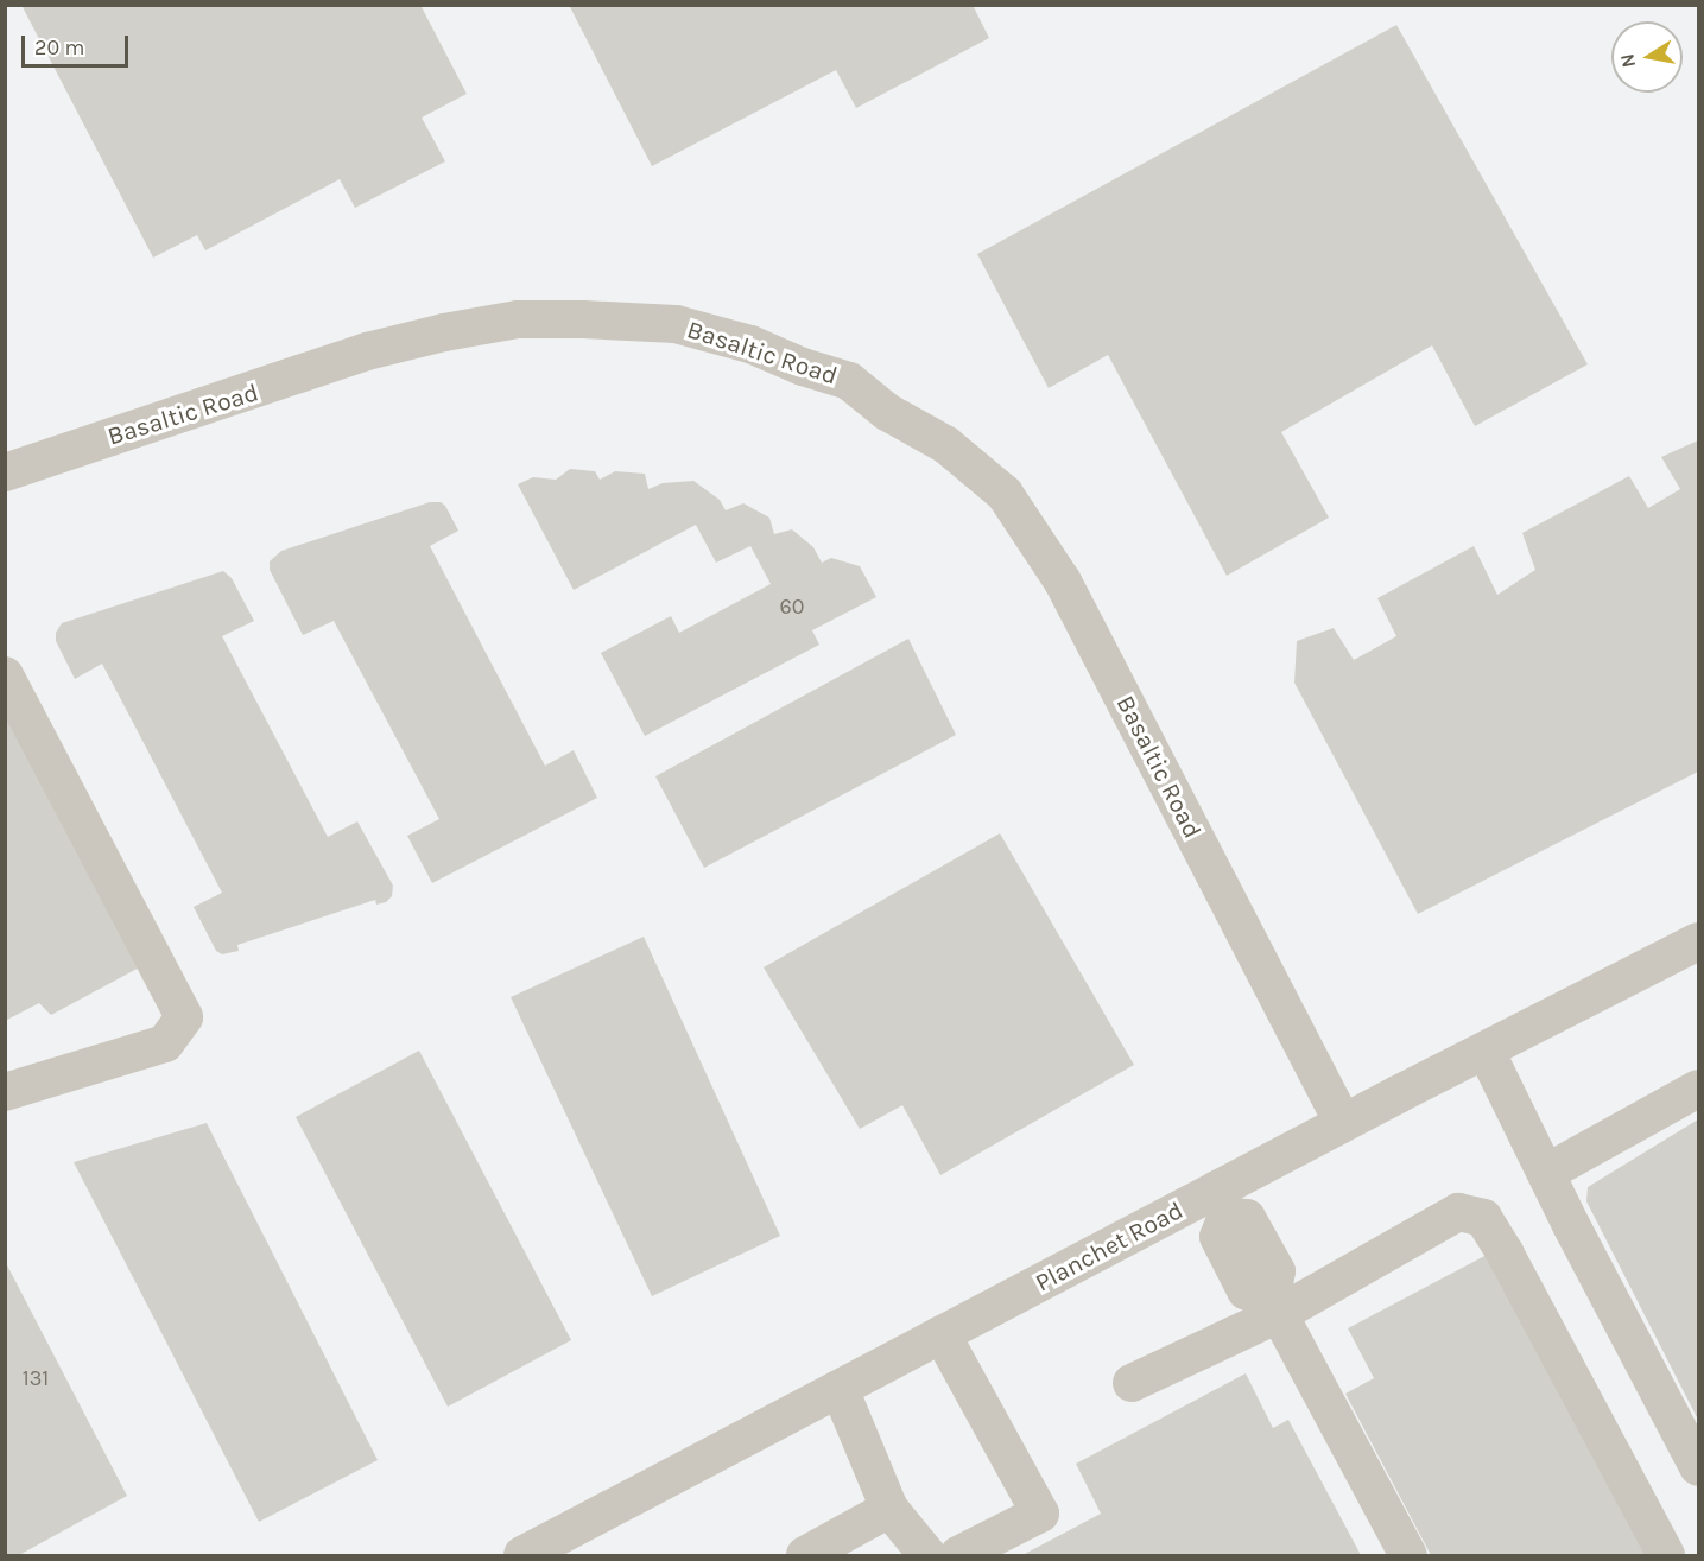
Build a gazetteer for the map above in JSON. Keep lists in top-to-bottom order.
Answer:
{
  "streets": {
    "street": ["Basaltic Road", "Planchet Road"]
  },
  "crossings": [
    ["Basaltic Road", "Planchet Road"]
  ],
  "house_numbers": ["60", "131"],
  "scale_bar": "20 m",
  "north": "left"
}
